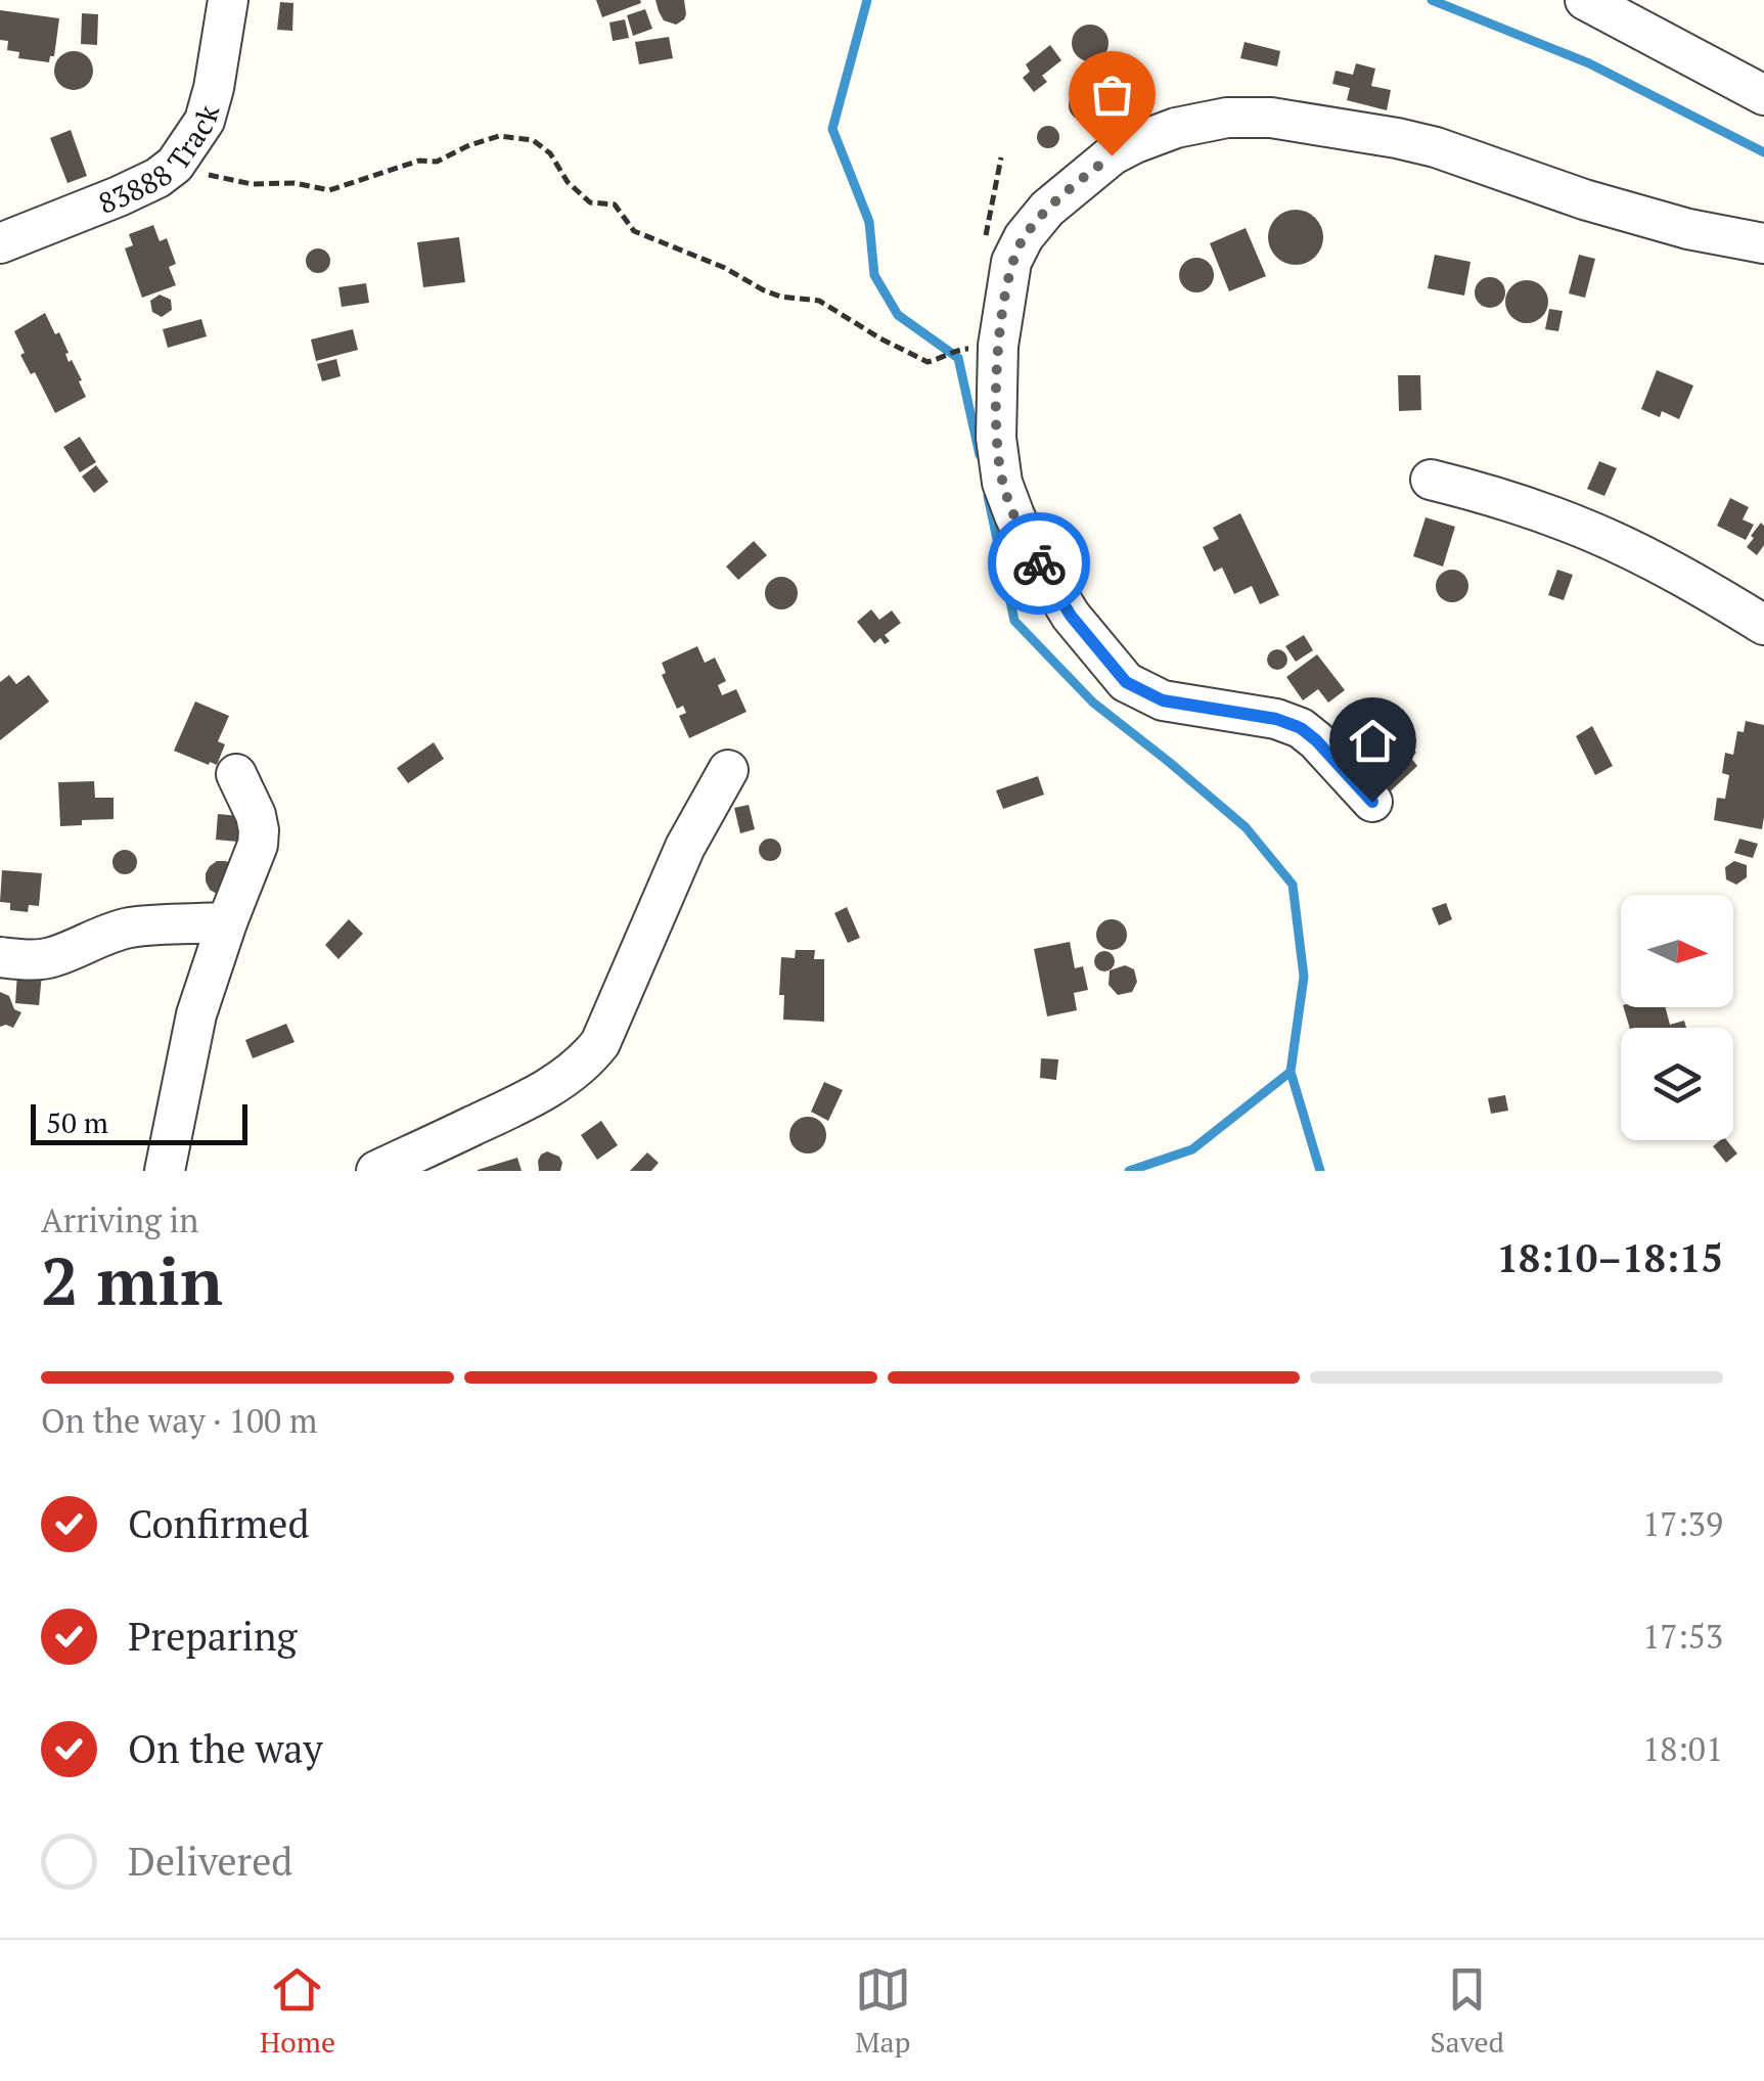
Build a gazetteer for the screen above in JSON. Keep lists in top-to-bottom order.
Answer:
{
  "streets": {
    "street": ["83888 Track"]
  },
  "scale_bar": "50 m",
  "north": "right",
  "page": {
    "scale": "50 m",
    "heading": ["2 min", "Arriving in", "18:10–18:15"],
    "bar": "On the way · 100 m",
    "list": [
      ["Confirmed", "17:39"],
      ["Preparing", "17:53"],
      ["On the way", "18:01"],
      "Delivered"
    ],
    "tabs": ["Home", "Map", "Saved"]
  }
}
